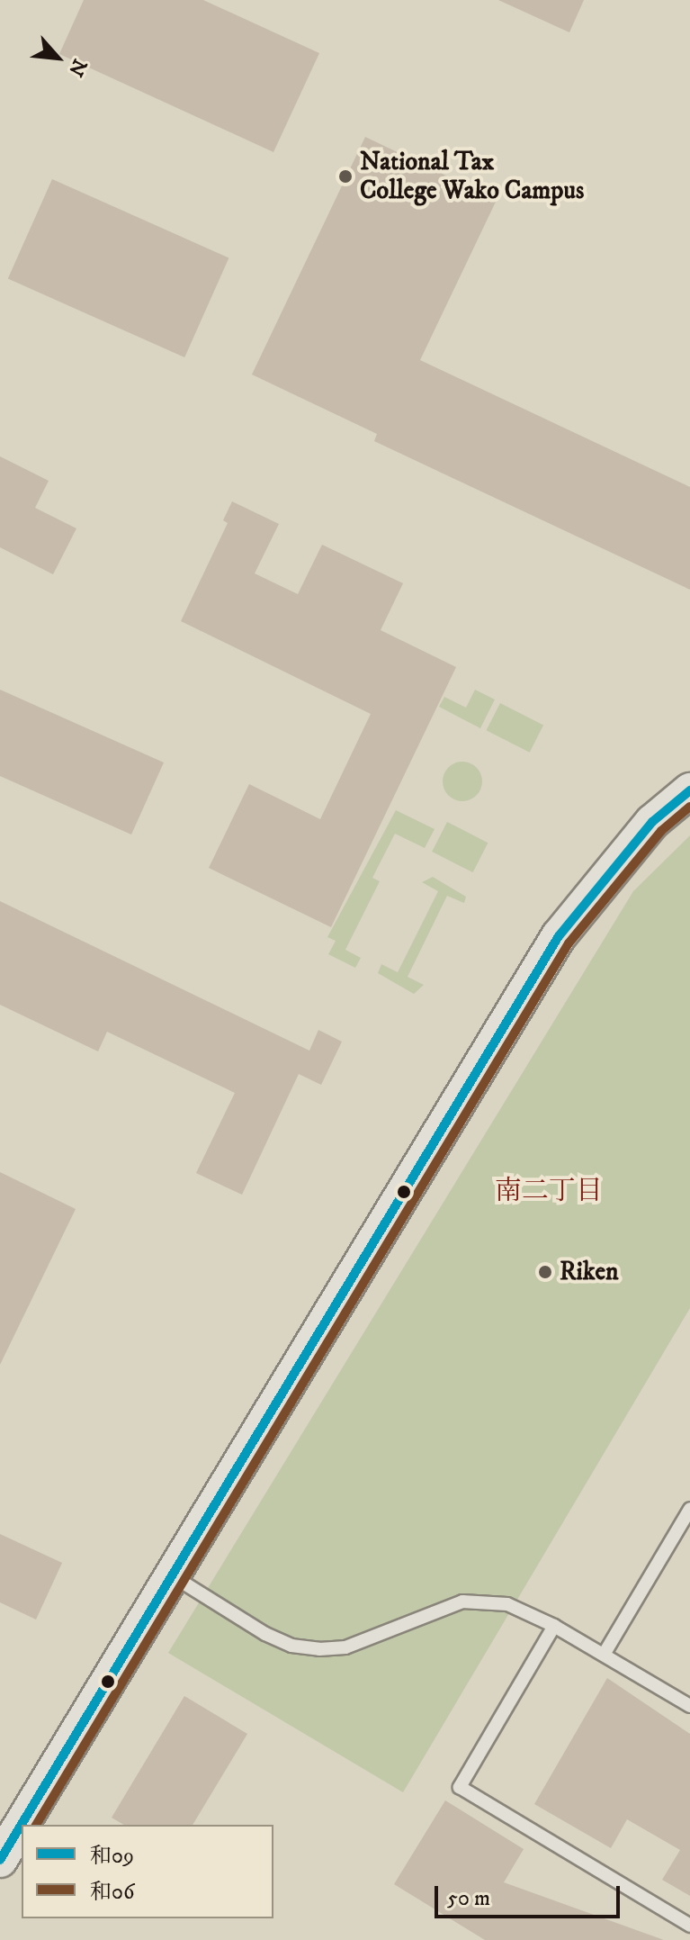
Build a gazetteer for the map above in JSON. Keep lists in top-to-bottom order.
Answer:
{
  "districts": ["南二丁目"],
  "places": ["National Tax College Wako Campus", "Riken"],
  "lines": ["transit line 和09", "transit line 和06"],
  "legend": ["和09", "和06"],
  "scale_bar": "50 m",
  "north": "bottom right"
}
